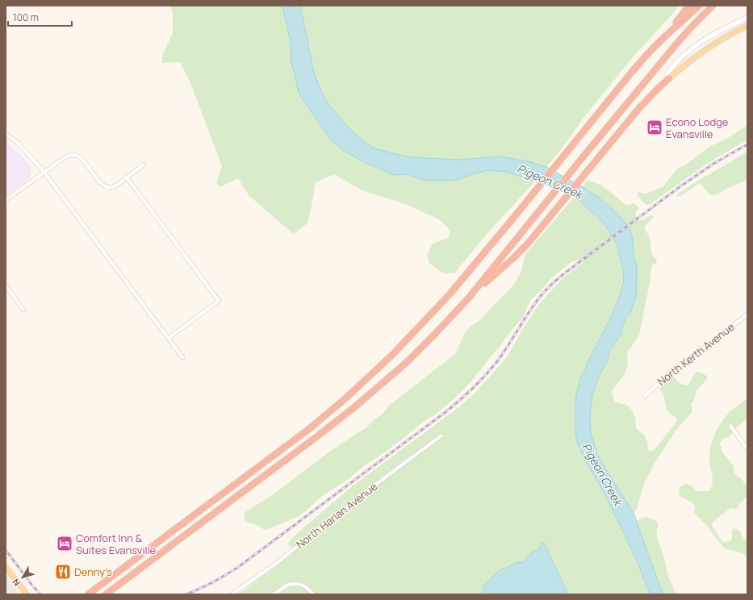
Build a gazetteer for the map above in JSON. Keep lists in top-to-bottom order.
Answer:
{
  "streets": {
    "street": ["North Kerth Avenue", "North Harlan Avenue"]
  },
  "water": ["Pigeon Creek"],
  "places": {
    "hotel": ["Econo Lodge Evansville", "Comfort Inn & Suites Evansville"],
    "restaurant": ["Denny's"]
  },
  "scale_bar": "100 m",
  "north": "bottom left"
}
